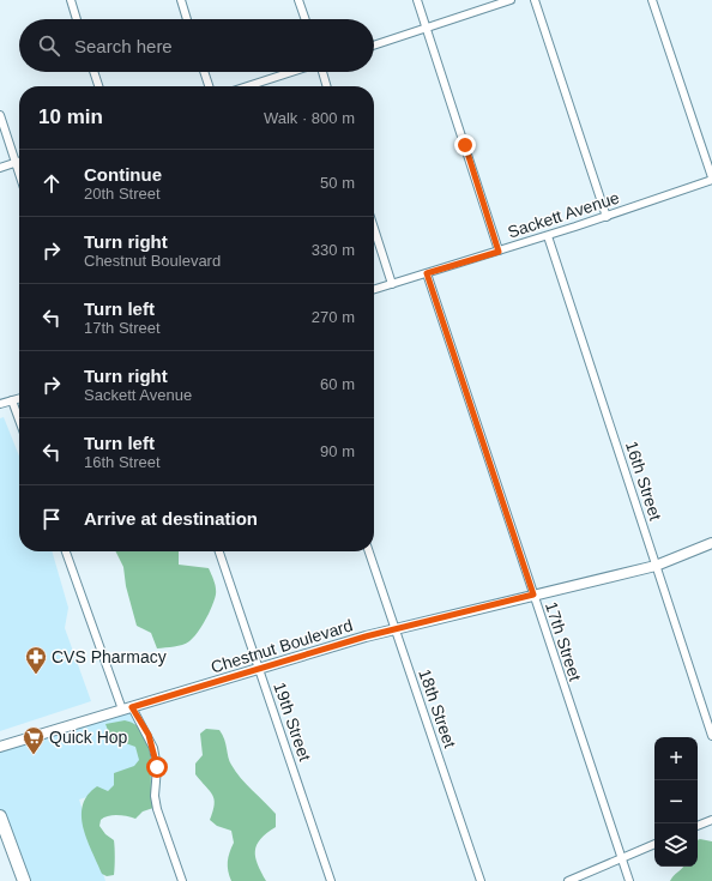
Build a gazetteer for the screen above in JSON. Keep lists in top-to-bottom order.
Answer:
{
  "streets": {
    "street": [
      "Sackett Avenue",
      "16th Street",
      "17th Street",
      "Chestnut Boulevard",
      "18th Street",
      "19th Street"
    ]
  },
  "crossings": [
    ["Sackett Avenue", "16th Street"],
    ["Sackett Avenue", "17th Street"],
    ["16th Street", "Chestnut Boulevard"],
    ["17th Street", "Chestnut Boulevard"],
    ["Chestnut Boulevard", "18th Street"],
    ["Chestnut Boulevard", "19th Street"]
  ],
  "places": {
    "pharmacy": ["CVS Pharmacy"],
    "supermarket": ["Quick Hop"]
  },
  "page": {
    "search": "Search here",
    "heading": ["10 min", "Walk · 800 m"],
    "list": [
      ["Continue", "20th Street", "50 m"],
      ["Turn right", "Chestnut Boulevard", "330 m"],
      ["Turn left", "17th Street", "270 m"],
      ["Turn right", "Sackett Avenue", "60 m"],
      ["Turn left", "16th Street", "90 m"],
      "Arrive at destination"
    ],
    "map_buttons": ["+", "−"]
  }
}
